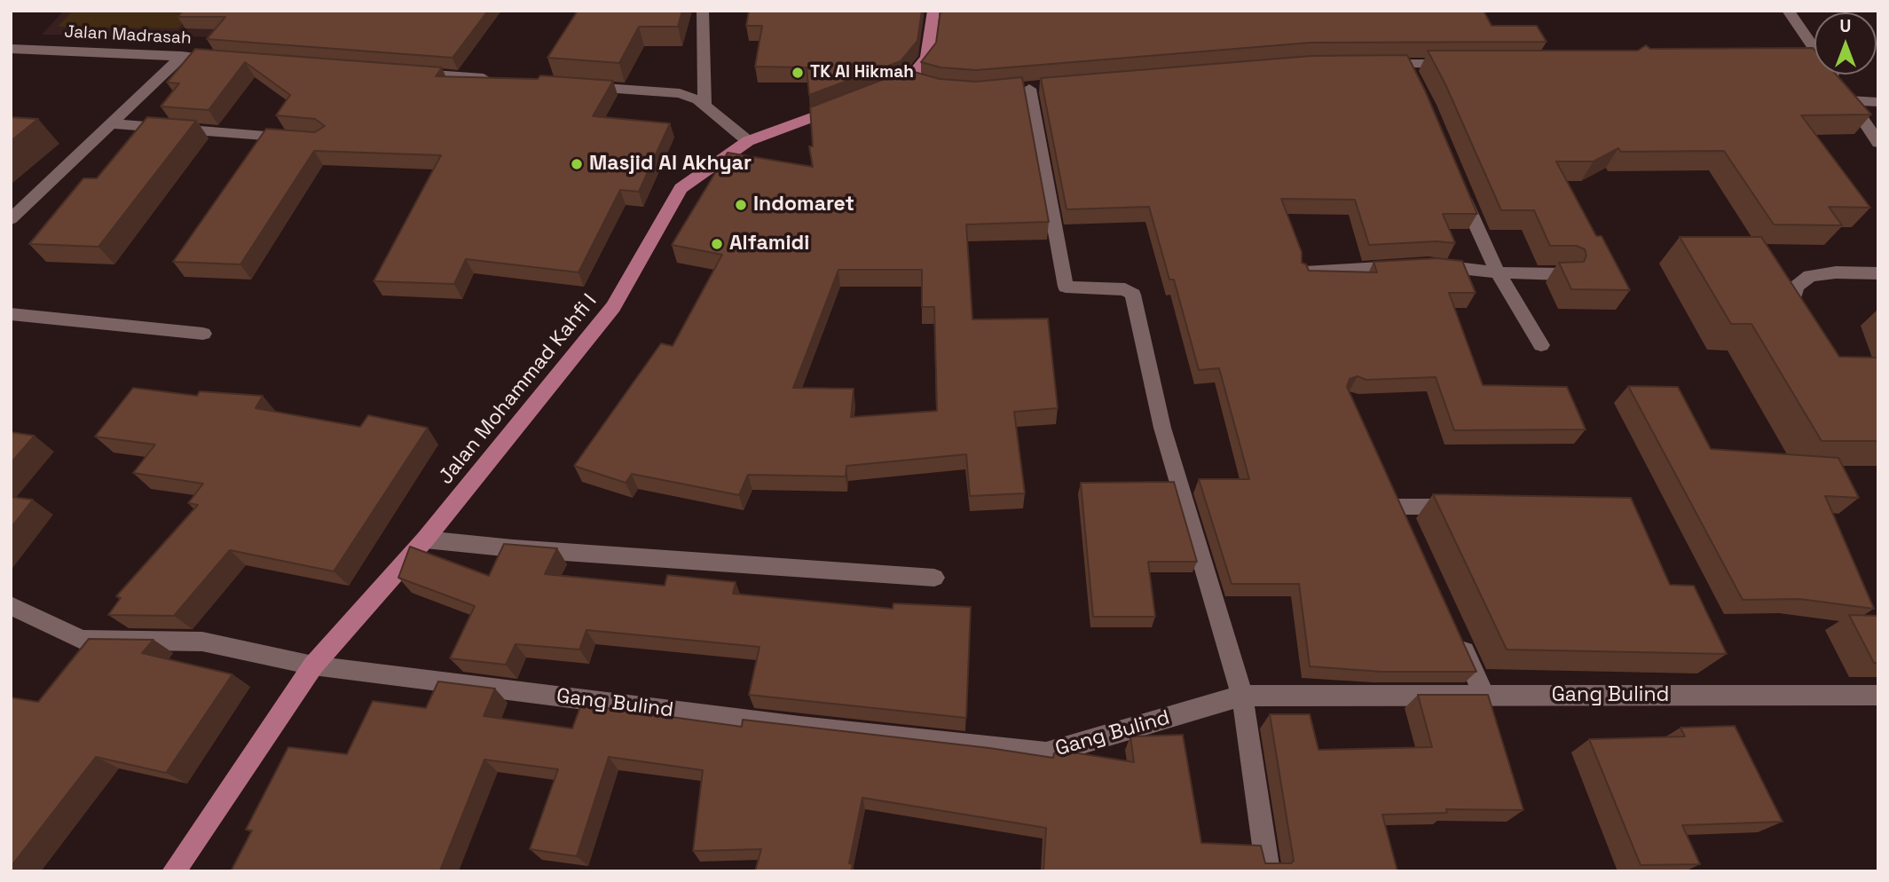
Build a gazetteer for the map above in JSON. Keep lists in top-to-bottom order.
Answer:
{
  "streets": {
    "main road": ["Jalan Mohammad Kahfi I"],
    "street": ["Jalan Madrasah", "Gang Bulind"]
  },
  "crossings": [
    ["Jalan Mohammad Kahfi I", "Gang Bulind"]
  ],
  "places": [
    "TK Al Hikmah",
    "Masjid Al Akhyar",
    "Indomaret",
    "Alfamidi"
  ],
  "north": "top"
}
